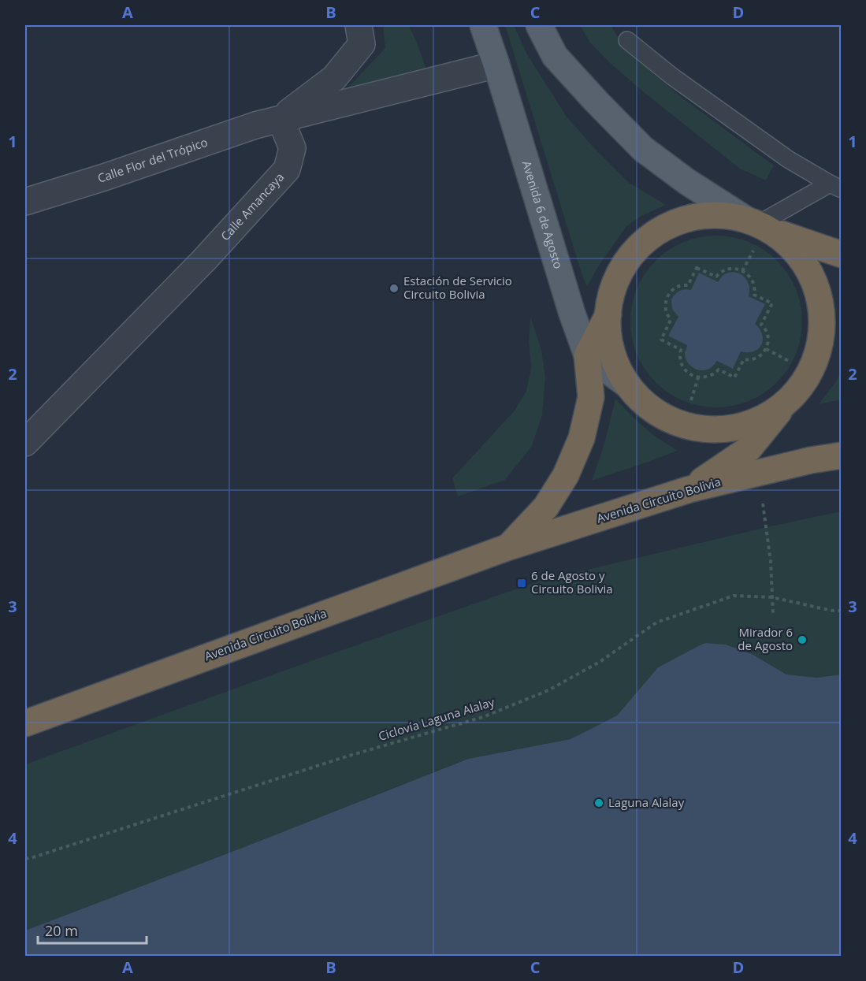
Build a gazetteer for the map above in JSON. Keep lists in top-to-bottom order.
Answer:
{
  "streets": {
    "highway": ["Avenida Circuito Bolivia"],
    "main road": ["Avenida 6 de Agosto"],
    "street": ["Calle Flor del Trópico", "Calle Amancaya"],
    "path": ["Ciclovía Laguna Alalay"]
  },
  "crossings": [
    ["Calle Flor del Trópico", "Calle Amancaya"],
    ["Avenida 6 de Agosto", "Avenida Circuito Bolivia"]
  ],
  "places": {
    "other": ["Estación de Servicio Circuito Bolivia", "Mirador 6 de Agosto", "Laguna Alalay"],
    "transit": ["6 de Agosto y Circuito Bolivia"]
  },
  "scale_bar": "20 m",
  "grid": {
    "columns": [
      "A",
      "B",
      "C",
      "D"
    ],
    "rows": [
      "1",
      "2",
      "3",
      "4"
    ]
  }
}
